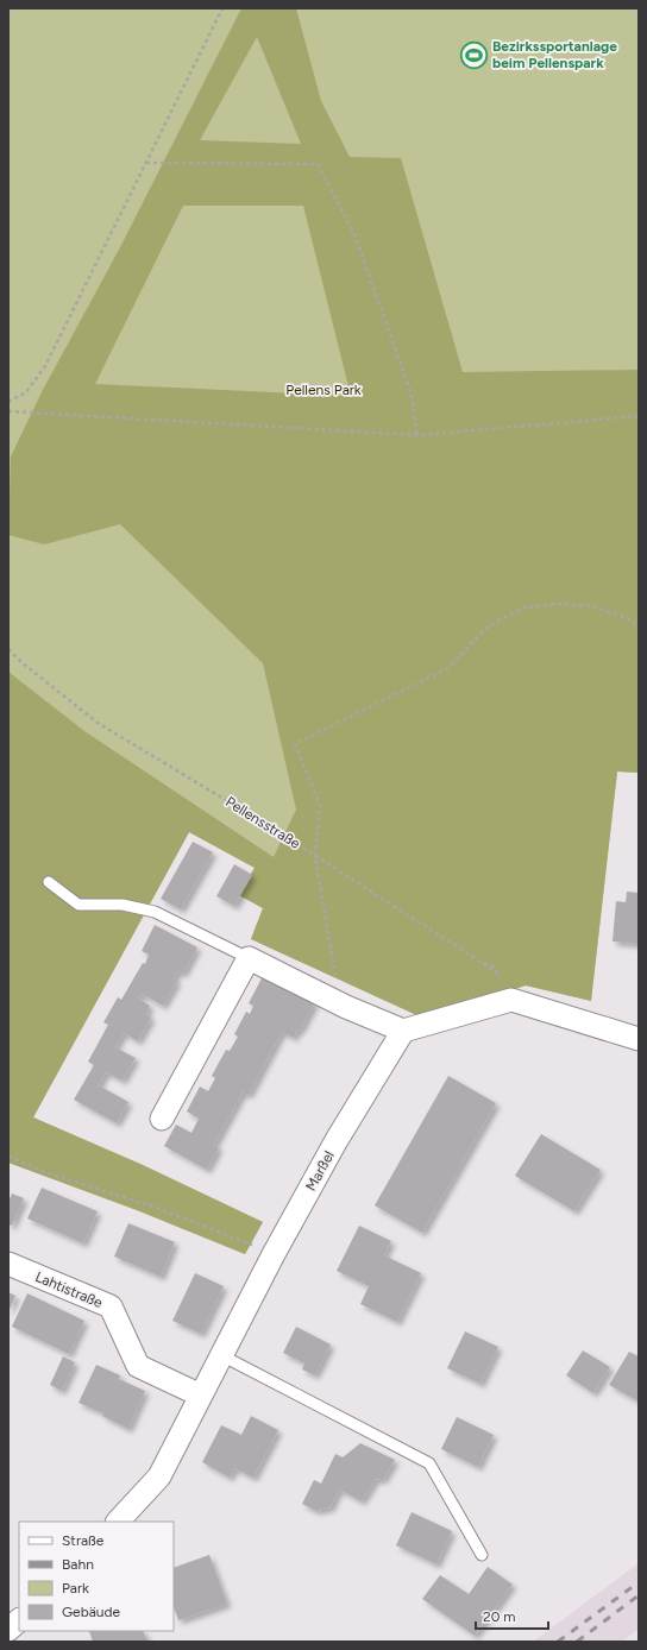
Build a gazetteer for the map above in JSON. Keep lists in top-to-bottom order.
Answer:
{
  "streets": {
    "street": ["Marßel", "Lahtistraße"],
    "path": ["Pellensstraße"]
  },
  "crossings": [
    ["Marßel", "Lahtistraße"]
  ],
  "parks": ["Pellens Park"],
  "places": {
    "sports": ["Bezirkssportanlage beim Pellenspark"]
  },
  "legend": [
    "Straße",
    "Bahn",
    "Park",
    "Gebäude"
  ],
  "scale_bar": "20 m"
}
